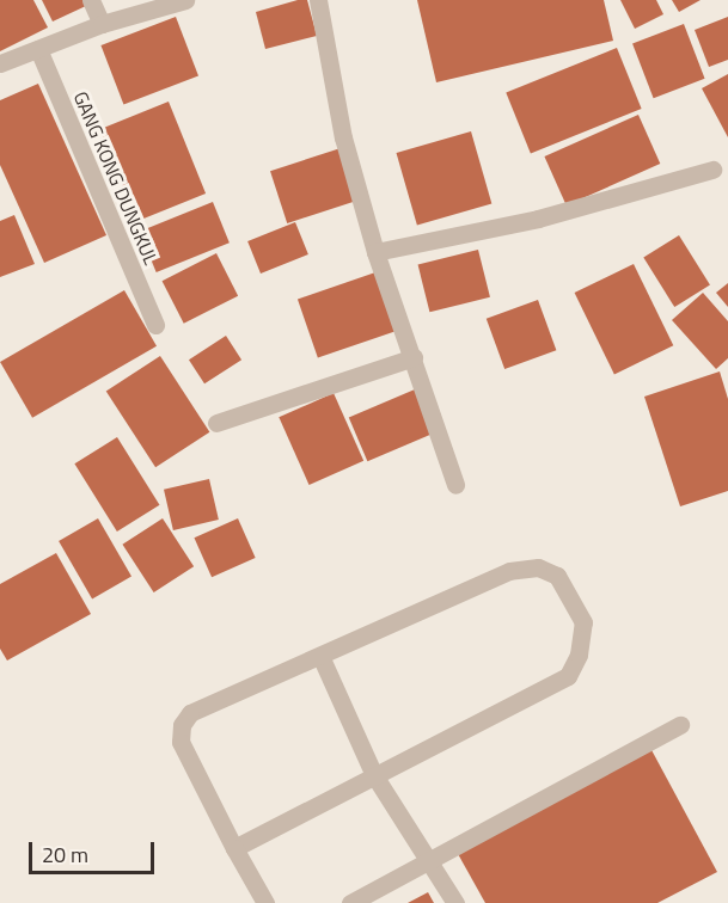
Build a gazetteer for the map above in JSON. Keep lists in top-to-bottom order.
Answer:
{
  "streets": {
    "street": ["GANG KONG DUNGKUL"]
  },
  "scale_bar": "20 m"
}
